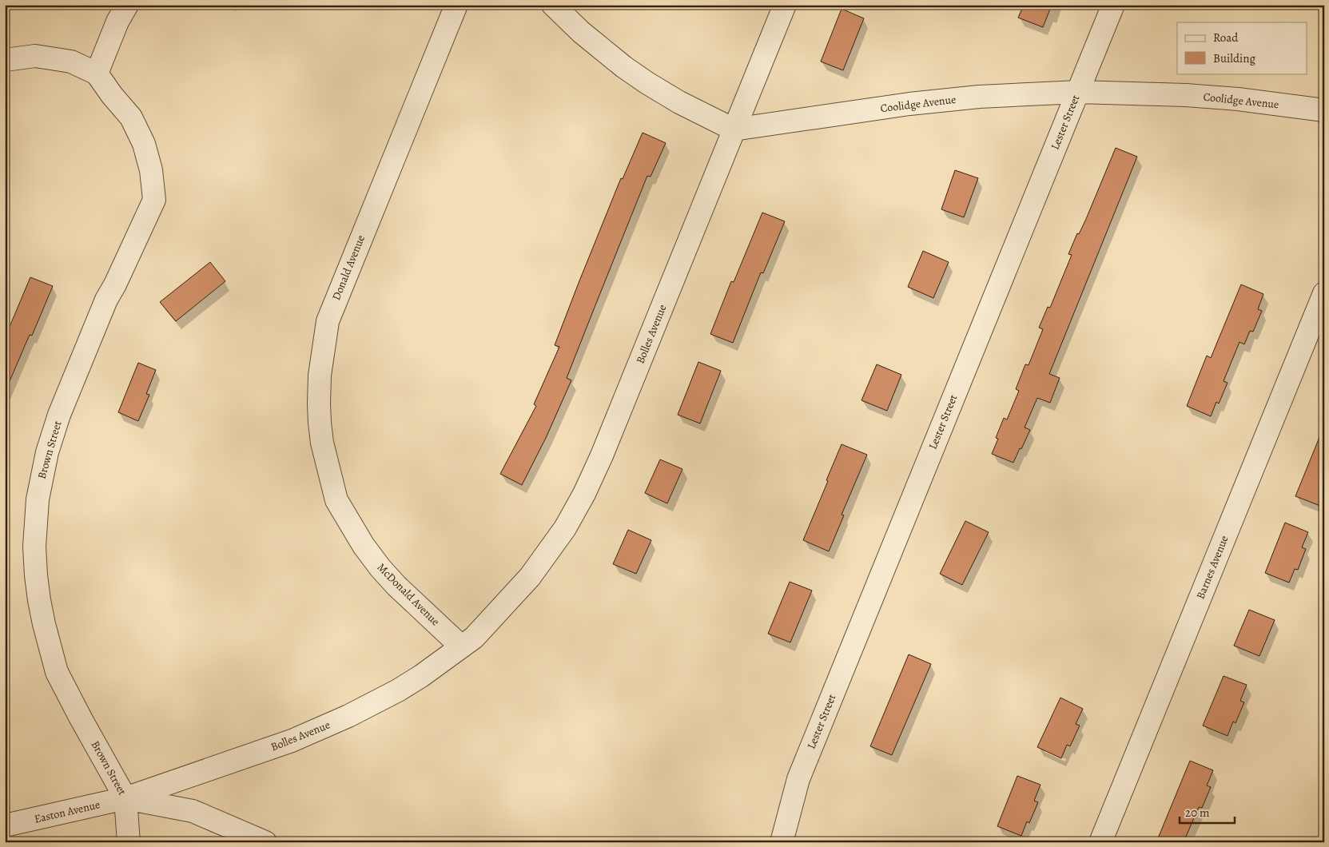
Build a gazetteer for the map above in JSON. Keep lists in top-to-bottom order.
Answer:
{
  "streets": {
    "street": [
      "Coolidge Avenue",
      "Lester Street",
      "Donald Avenue",
      "Bolles Avenue",
      "Brown Street",
      "Barnes Avenue",
      "McDonald Avenue",
      "Easton Avenue"
    ]
  },
  "crossings": [
    ["Coolidge Avenue", "Lester Street"],
    ["Coolidge Avenue", "Bolles Avenue"],
    ["Donald Avenue", "McDonald Avenue"],
    ["Bolles Avenue", "Brown Street"],
    ["Bolles Avenue", "McDonald Avenue"],
    ["Bolles Avenue", "Easton Avenue"],
    ["Brown Street", "Easton Avenue"]
  ],
  "legend": ["Road", "Building"],
  "scale_bar": "20 m"
}
